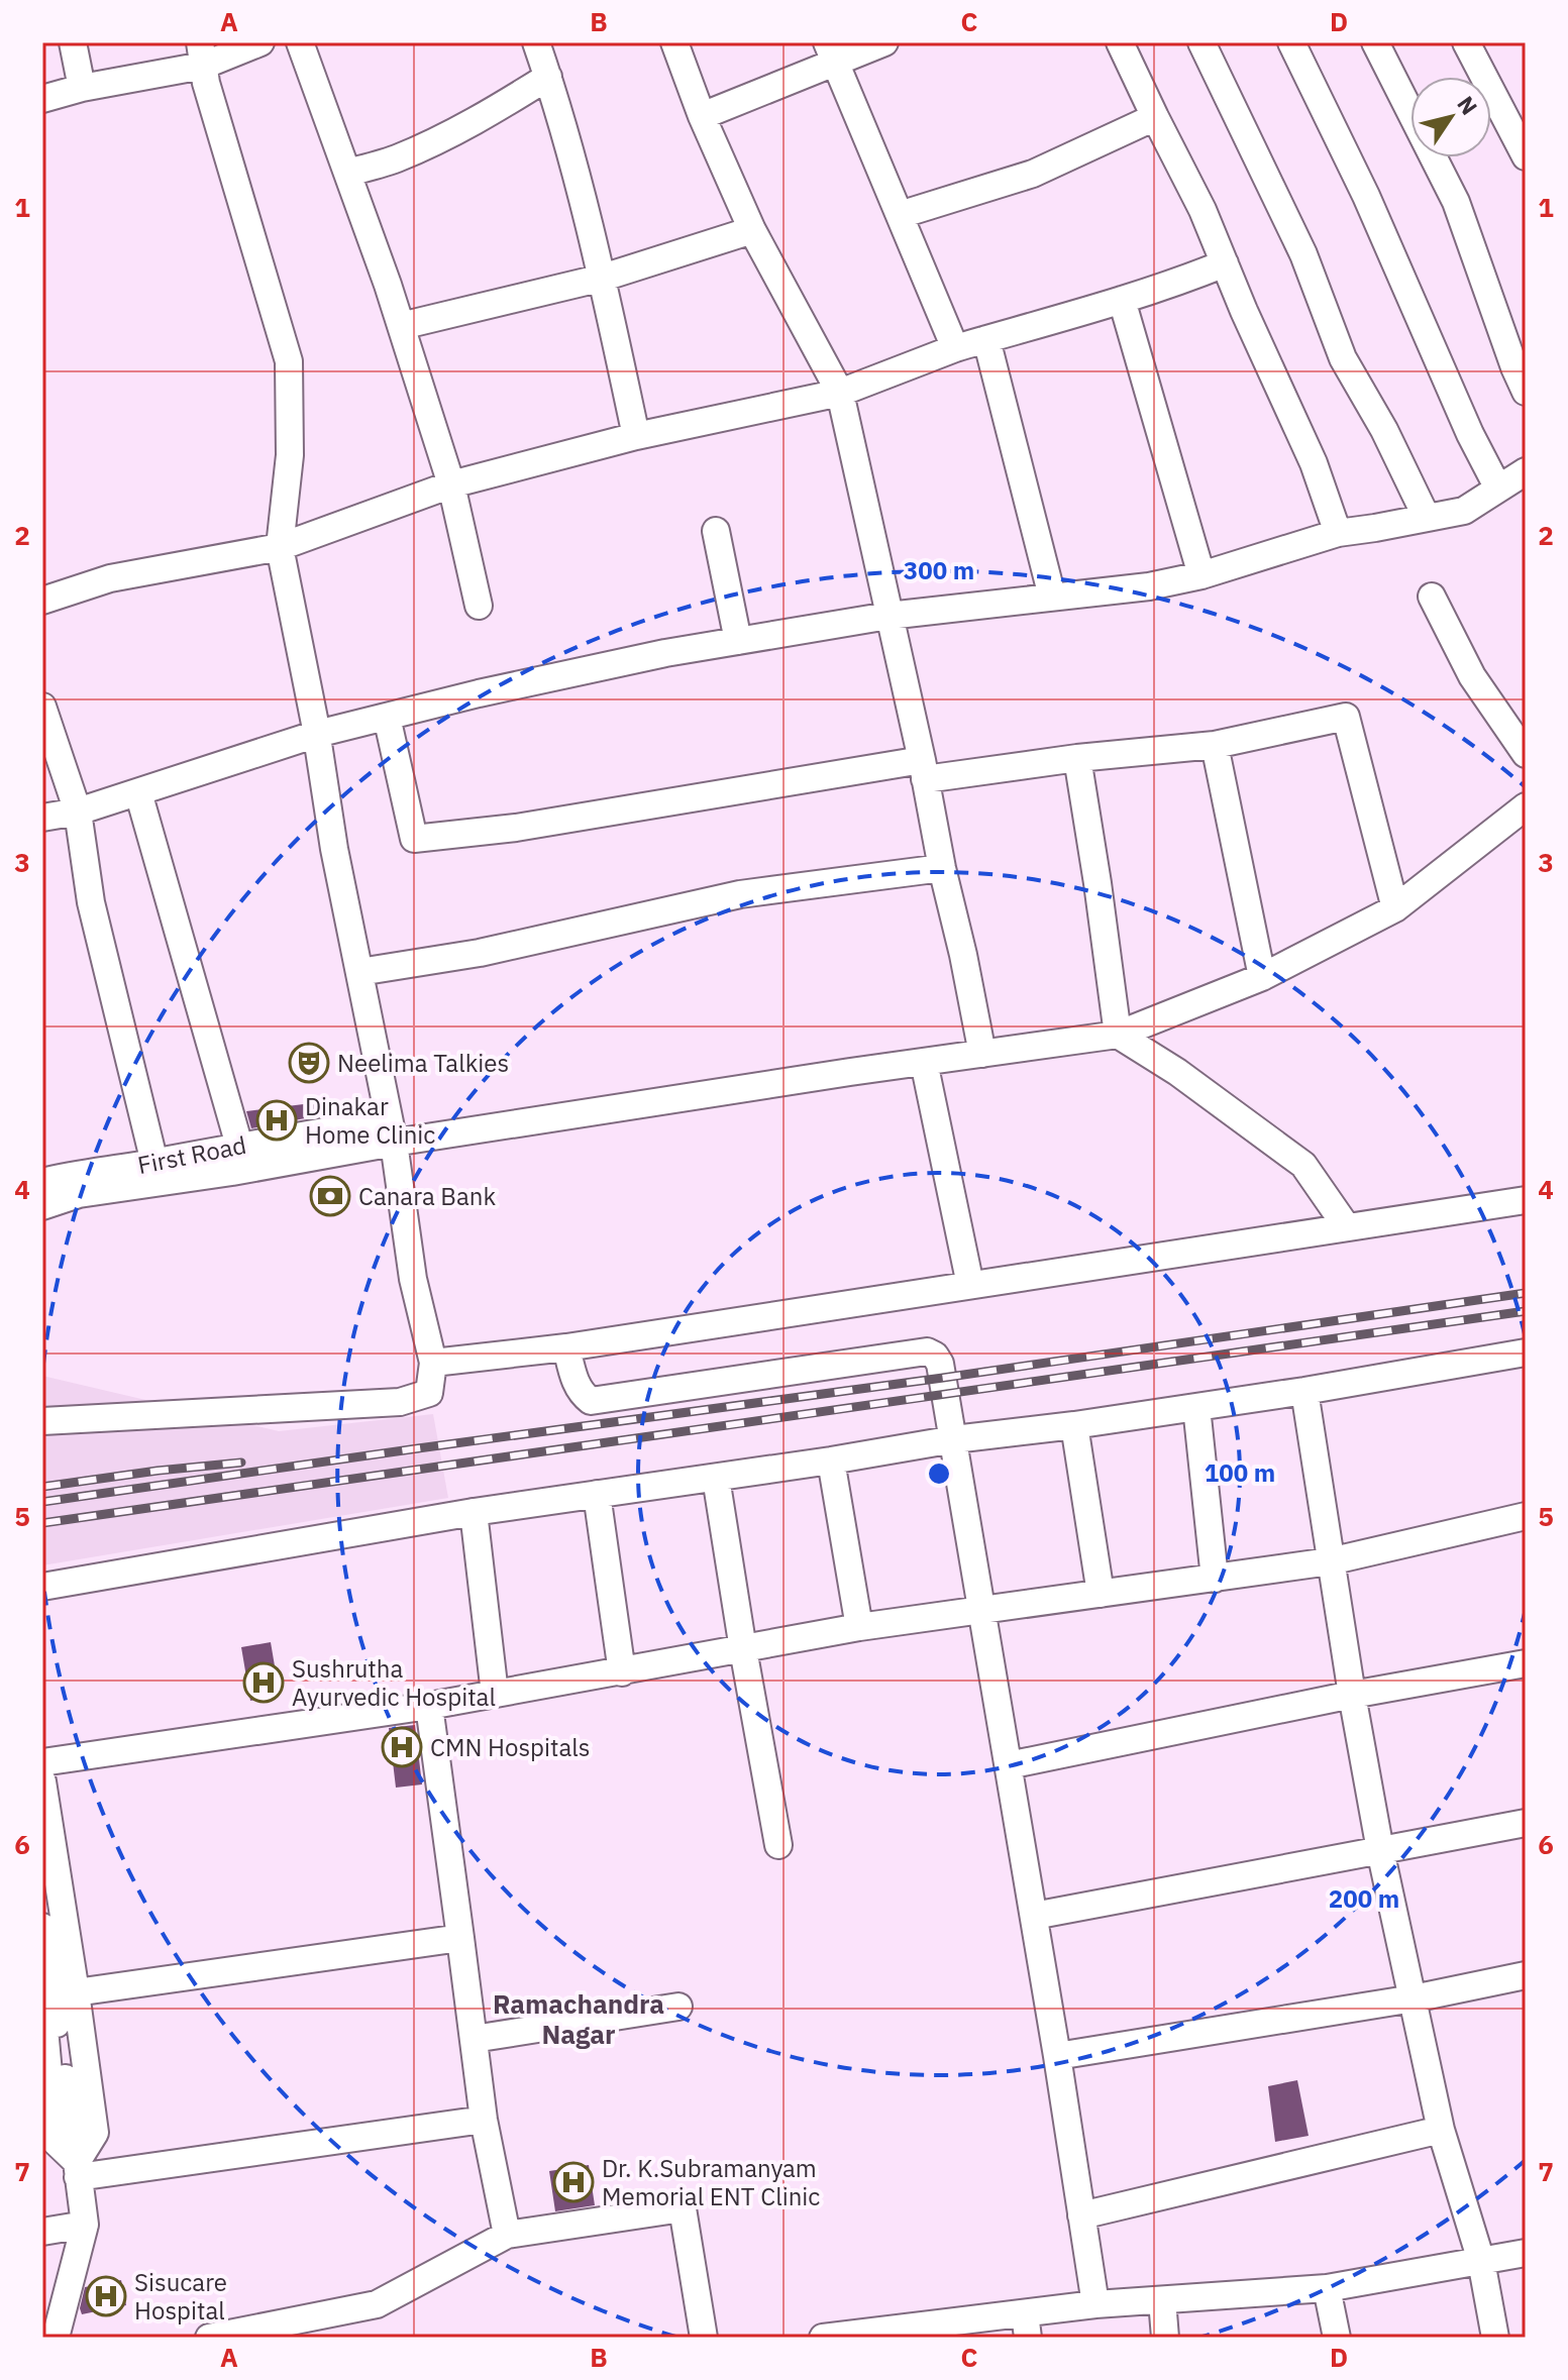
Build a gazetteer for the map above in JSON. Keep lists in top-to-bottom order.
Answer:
{
  "streets": {
    "street": ["First Road"]
  },
  "districts": ["Ramachandra Nagar"],
  "places": {
    "theatre": ["Neelima Talkies"],
    "hospital": [
      "Dinakar Home Clinic",
      "Sushrutha Ayurvedic Hospital",
      "CMN Hospitals",
      "Dr. K.Subramanyam Memorial ENT Clinic",
      "Sisucare Hospital"
    ],
    "bank": ["Canara Bank"]
  },
  "north": "top right",
  "grid": {
    "columns": [
      "A",
      "B",
      "C",
      "D"
    ],
    "rows": [
      "1",
      "2",
      "3",
      "4",
      "5",
      "6",
      "7"
    ]
  },
  "rings": ["300 m", "100 m", "200 m"]
}
